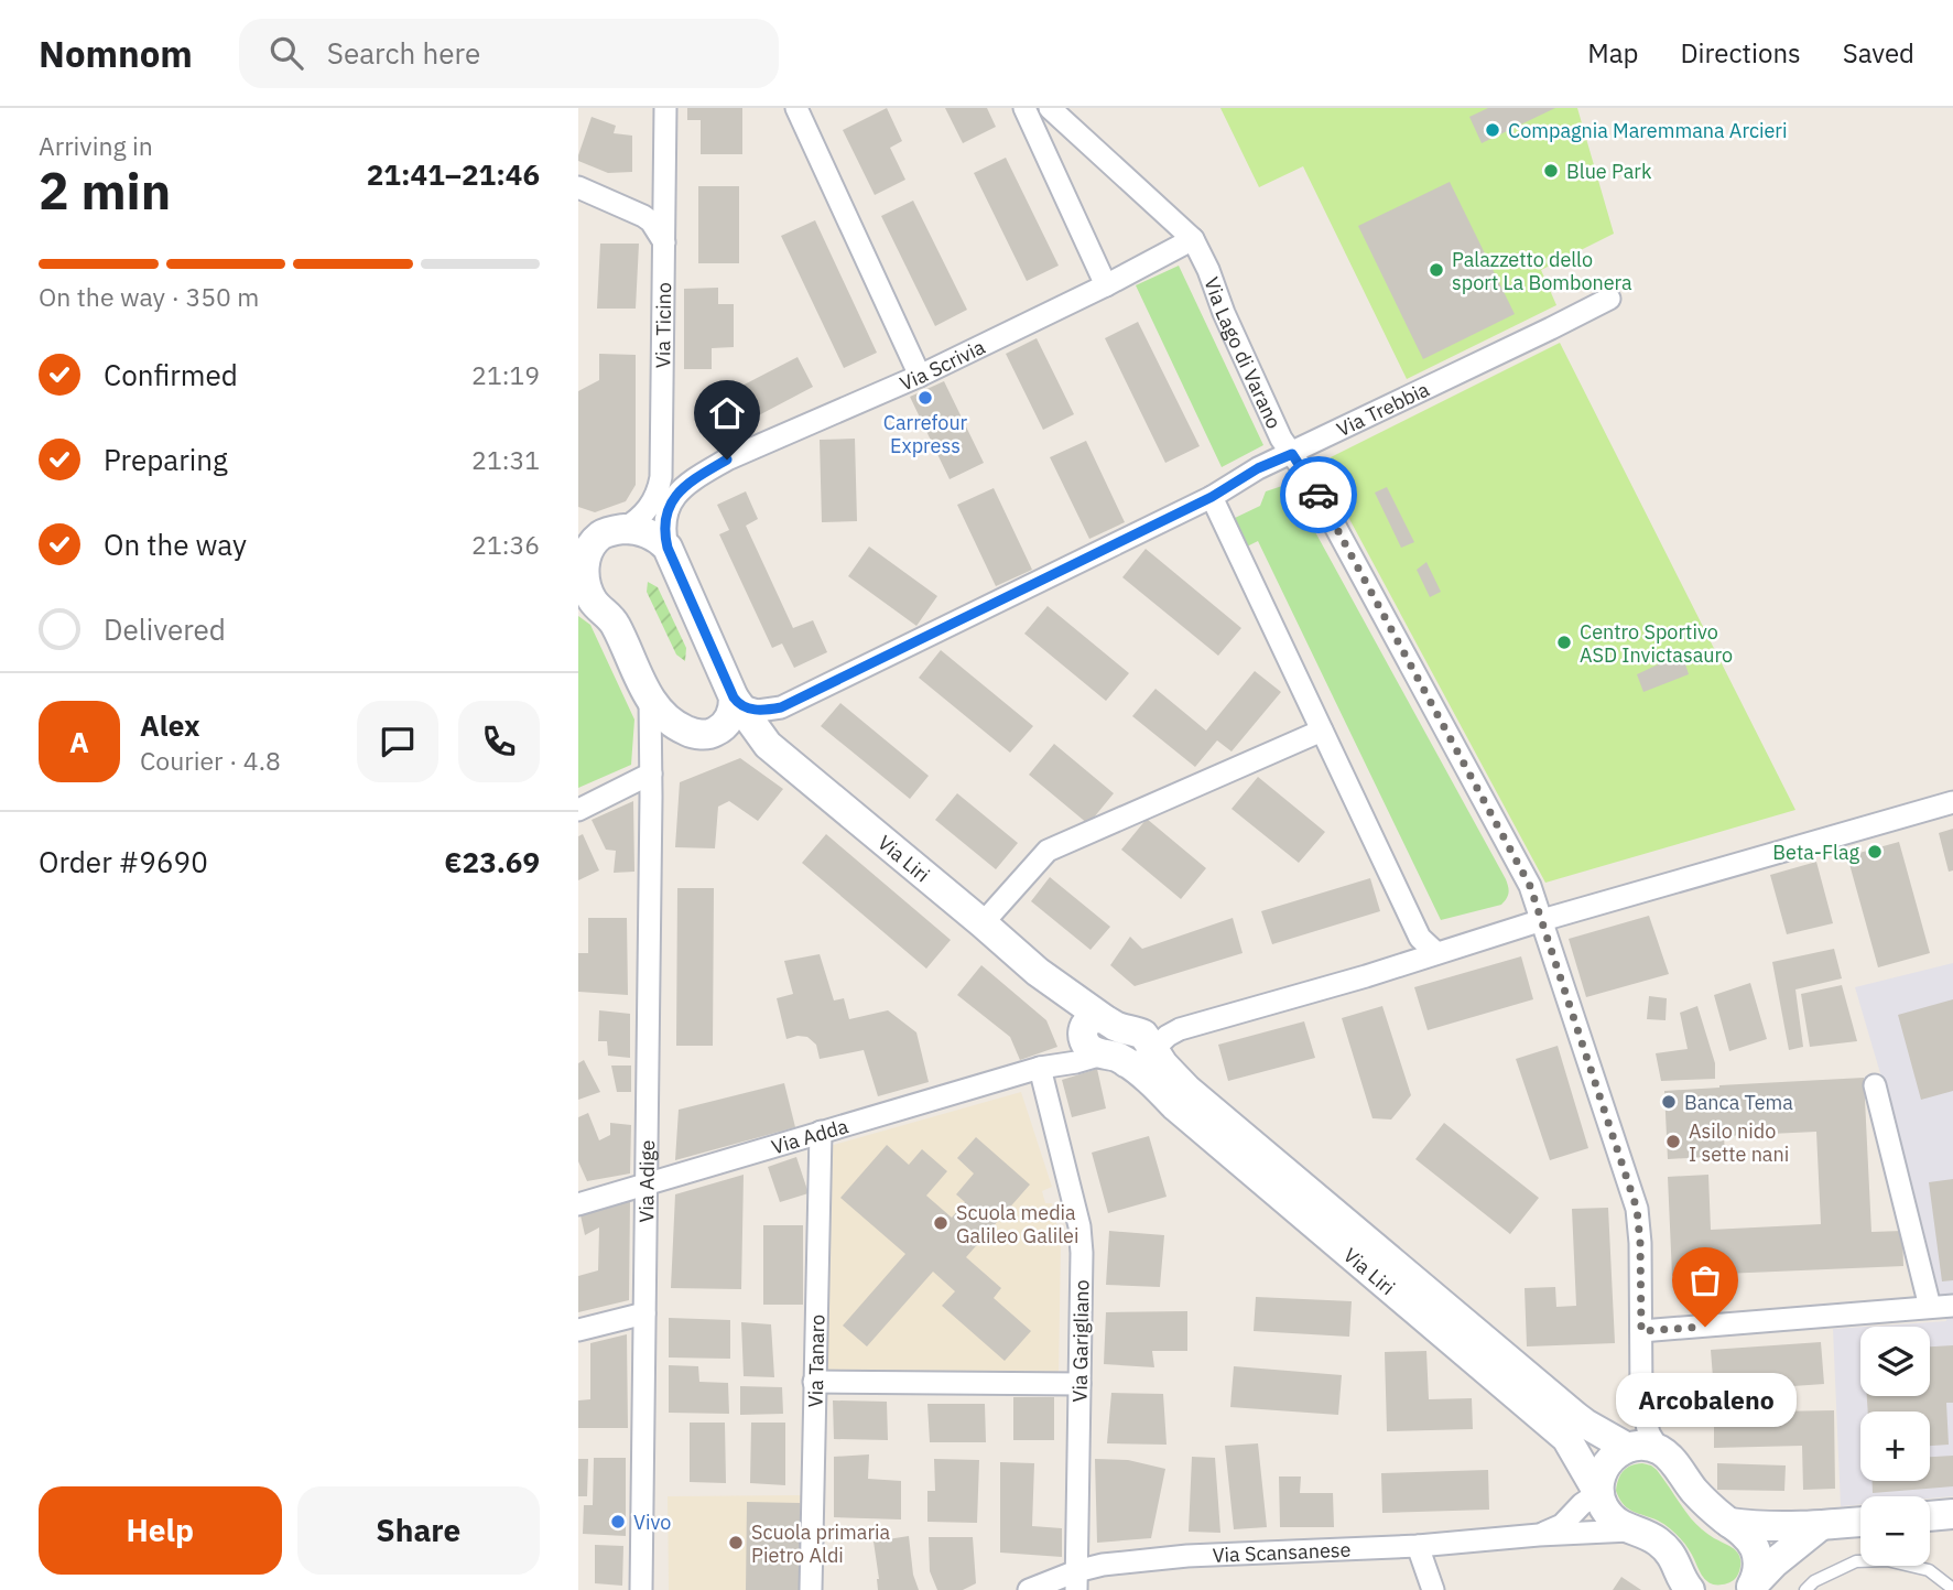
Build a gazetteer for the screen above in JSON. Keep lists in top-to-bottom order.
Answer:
{
  "streets": {
    "main road": ["Via Liri", "Via Scansanese"],
    "street": [
      "Via Ticino",
      "Via Lago di Varano",
      "Via Scrivia",
      "Via Trebbia",
      "Via Adda",
      "Via Adige",
      "Via Garigliano",
      "Via Tanaro"
    ]
  },
  "crossings": [
    ["Via Lago di Varano", "Via Scrivia"],
    ["Via Lago di Varano", "Via Trebbia"],
    ["Via Scrivia", "Via Liri"],
    ["Via Trebbia", "Via Liri"],
    ["Via Liri", "Via Adda"],
    ["Via Liri", "Via Adige"],
    ["Via Liri", "Via Scansanese"],
    ["Via Adda", "Via Adige"],
    ["Via Adda", "Via Garigliano"],
    ["Via Adda", "Via Tanaro"],
    ["Via Garigliano", "Via Scansanese"]
  ],
  "places": [
    "Compagnia Maremmana Arcieri",
    "Blue Park",
    "Palazzetto dello sport La Bombonera",
    "Carrefour Express",
    "Centro Sportivo ASD Invictasauro",
    "Beta-Flag",
    "Banca Tema",
    "Asilo nido I sette nani",
    "Scuola media Galileo Galilei",
    "Arcobaleno",
    "Vivo",
    "Scuola primaria Pietro Aldi"
  ],
  "page": {
    "header": "Nomnom",
    "search": "Search here",
    "nav": ["Map", "Directions", "Saved"],
    "heading": ["2 min", "Arriving in", "21:41–21:46"],
    "panel": [
      "Alex",
      "Courier · 4.8",
      "Order #9690",
      "€23.69"
    ],
    "bar": "On the way · 350 m",
    "list": [
      ["Confirmed", "21:19"],
      ["Preparing", "21:31"],
      ["On the way", "21:36"],
      "Delivered"
    ],
    "round": "A",
    "map_buttons": ["+", "−"],
    "bubble": "Arcobaleno",
    "buttons": ["Help", "Share"]
  }
}
